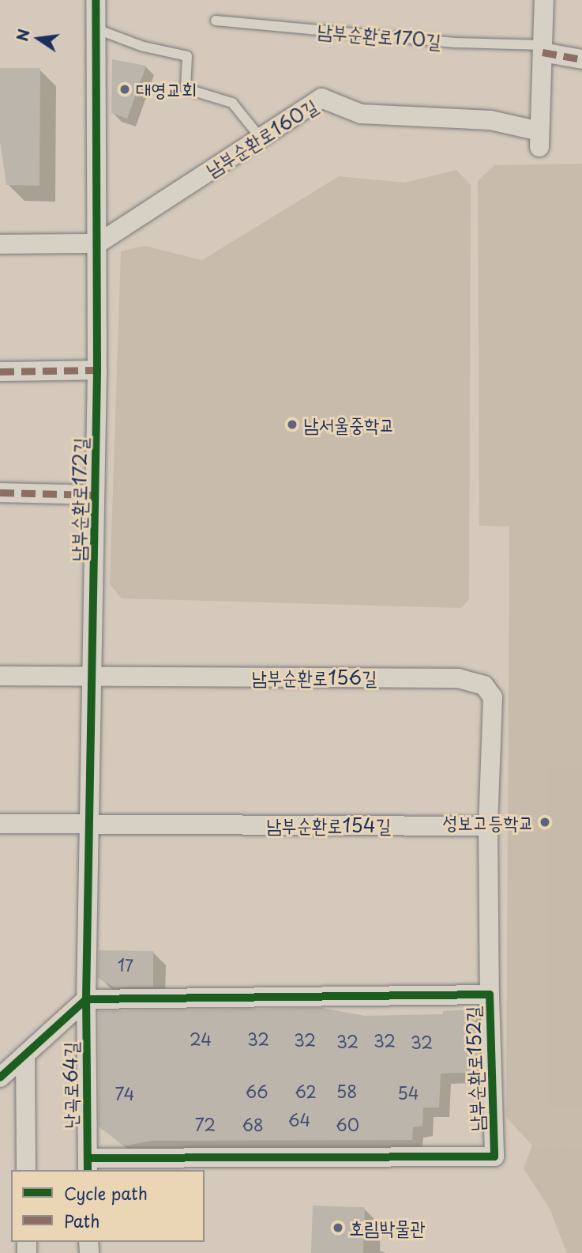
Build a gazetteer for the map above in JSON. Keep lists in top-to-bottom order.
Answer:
{
  "streets": {
    "street": [
      "남부순환로170길",
      "남부순환로160길",
      "남부순환로172길",
      "남부순환로156길",
      "남부순환로154길",
      "남부순환로152길",
      "난곡로64길"
    ]
  },
  "crossings": [
    ["남부순환로170길", "남부순환로160길"],
    ["남부순환로160길", "남부순환로172길"],
    ["남부순환로172길", "남부순환로156길"],
    ["남부순환로172길", "남부순환로154길"],
    ["남부순환로172길", "남부순환로152길"],
    ["남부순환로172길", "난곡로64길"],
    ["남부순환로156길", "남부순환로154길"],
    ["남부순환로152길", "난곡로64길"]
  ],
  "places": [
    "대영교회",
    "남서울중학교",
    "성보고등학교",
    "호림박물관"
  ],
  "house_numbers": [
    "17",
    "24",
    "32",
    "32",
    "32",
    "32",
    "32",
    "66",
    "62",
    "58",
    "54",
    "74",
    "64",
    "72",
    "68",
    "60"
  ],
  "legend": ["Cycle path", "Path"],
  "north": "left"
}
